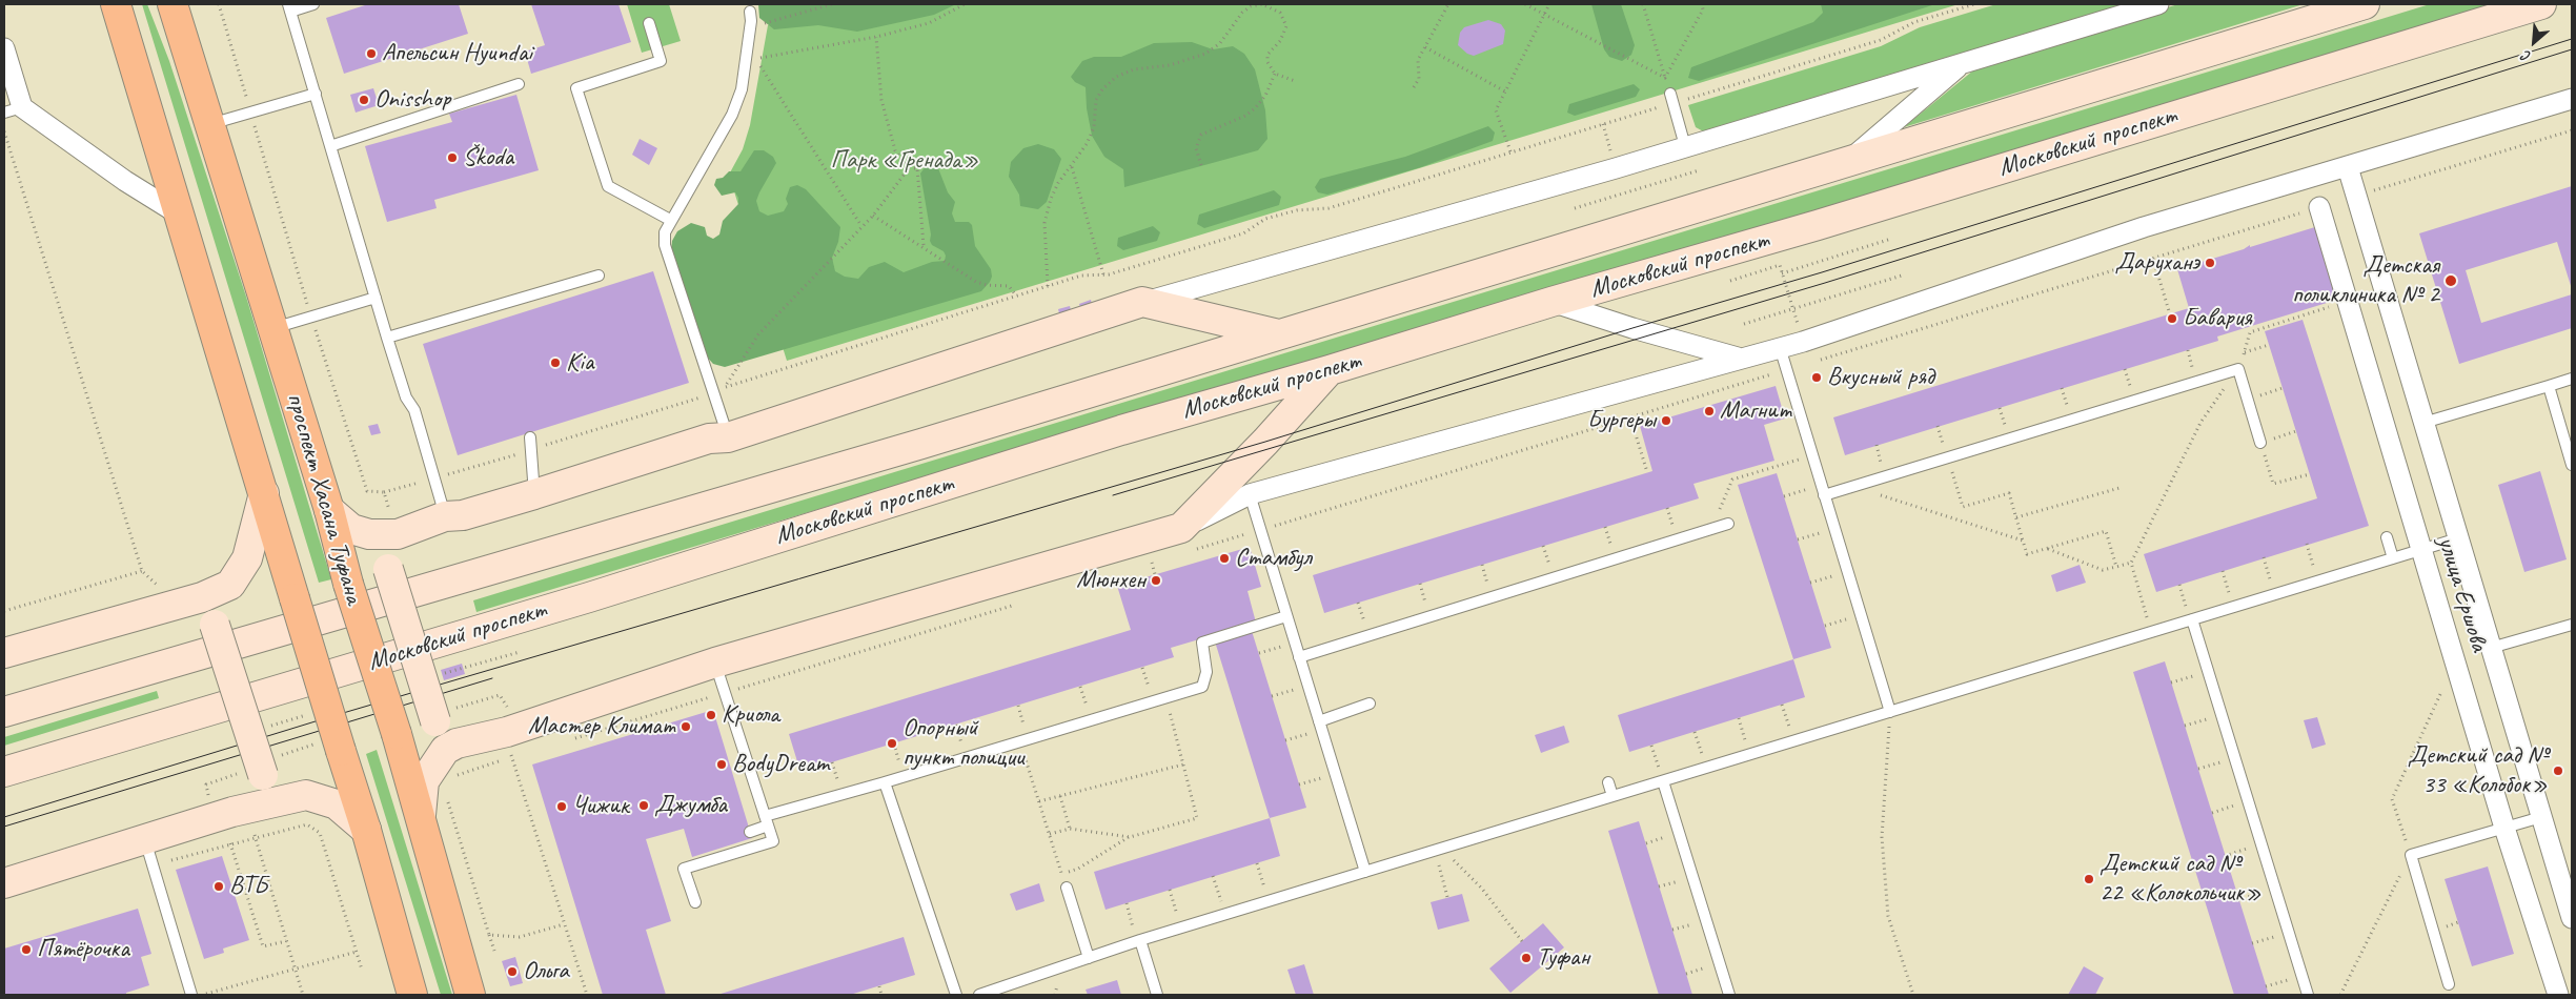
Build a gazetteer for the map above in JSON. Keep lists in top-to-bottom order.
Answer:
{
  "streets": {
    "main road": ["Московский проспект", "проспект Хасана Туфана"],
    "street": ["улица Ершова"]
  },
  "parks": ["Парк «Гренада»"],
  "places": [
    "Апельсин Hyundai",
    "Onisshop",
    "Škoda",
    "Даруханэ",
    "Детская поликлиника № 2",
    "Бавария",
    "Kia",
    "Вкусный ряд",
    "Магнит",
    "Бургеры",
    "Стамбул",
    "Мюнхен",
    "Криола",
    "Мастер Климат",
    "Опорный пункт полиции",
    "BodyDream",
    "Детский сад № 33 «Колобок»",
    "Джумба",
    "Чижик",
    "Детский сад № 22 «Колокольчик»",
    "ВТБ",
    "Пятёрочка",
    "Туфан",
    "Ольга"
  ],
  "north": "bottom left"
}
